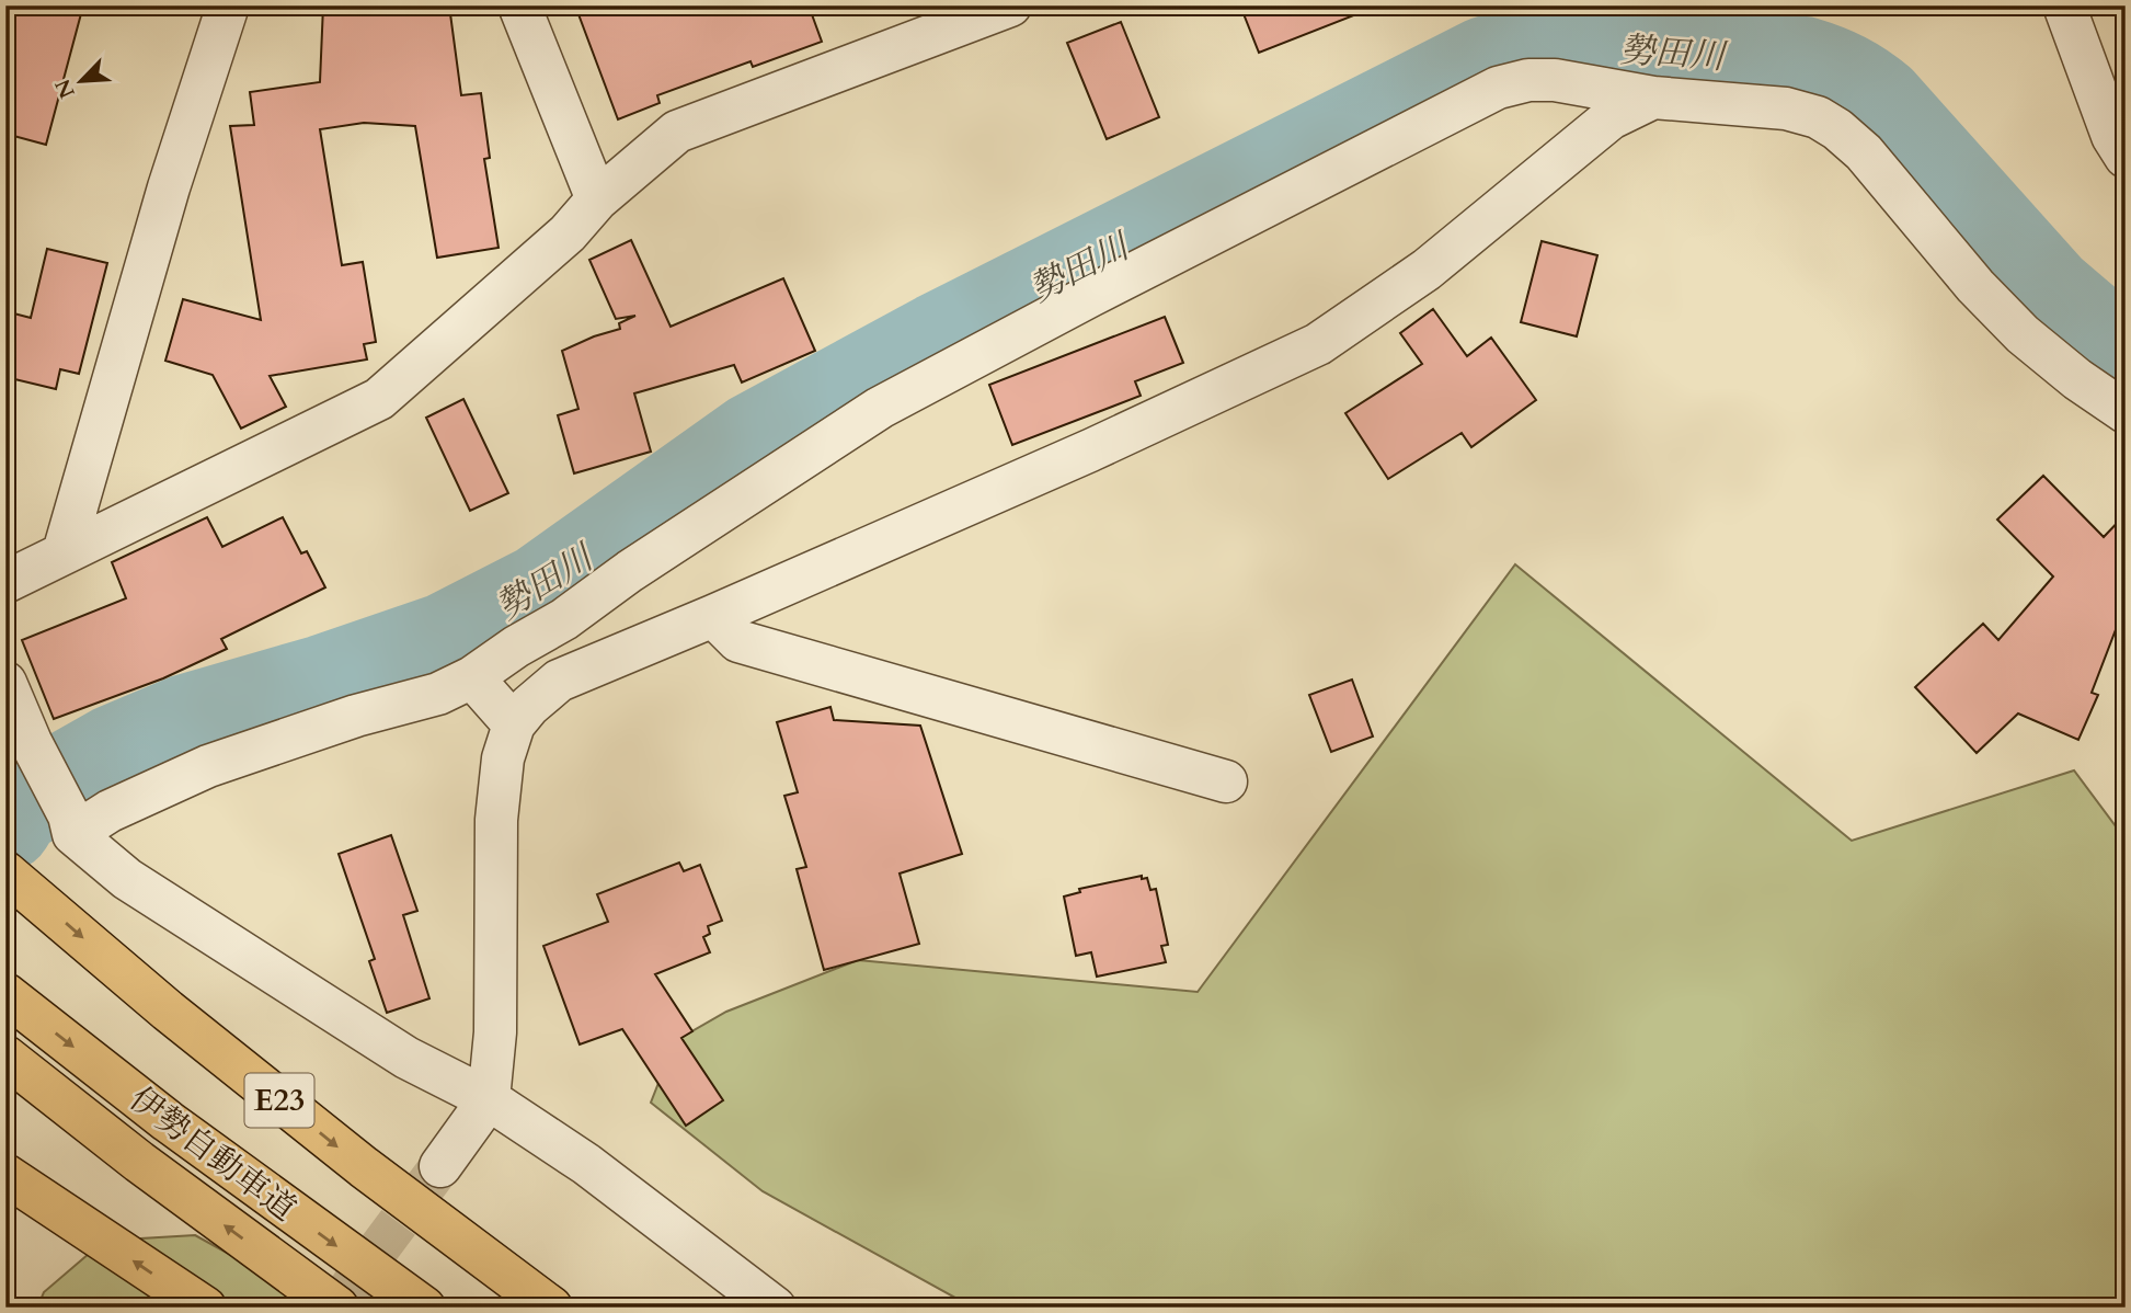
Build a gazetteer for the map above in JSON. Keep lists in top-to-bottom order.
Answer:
{
  "streets": {
    "highway": ["E23", "伊勢自動車道"]
  },
  "water": ["勢田川"],
  "north": "bottom left"
}
